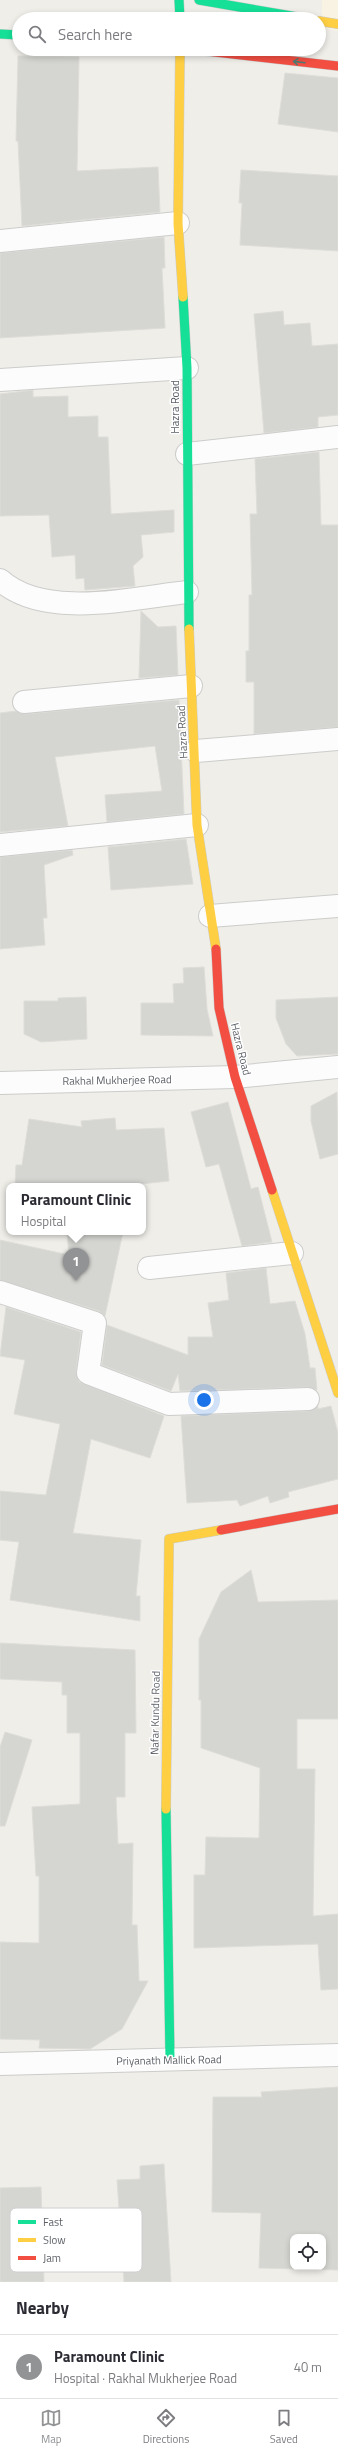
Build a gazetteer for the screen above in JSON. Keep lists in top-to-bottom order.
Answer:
{
  "streets": {
    "main road": ["Hazra Road", "Nafar Kundu Road"],
    "street": ["Rakhal Mukherjee Road", "Priyanath Mallick Road"]
  },
  "crossings": [
    ["Hazra Road", "Rakhal Mukherjee Road"],
    ["Nafar Kundu Road", "Priyanath Mallick Road"]
  ],
  "legend": ["Fast", "Slow", "Jam"],
  "page": {
    "search": "Search here",
    "popup": ["Paramount Clinic", "Hospital"],
    "pins": "1",
    "heading": "Nearby",
    "list": [
      {
        "mark": "1",
        "name": "Paramount Clinic",
        "note": "Hospital · Rakhal Mukherjee Road",
        "value": "40 m"
      }
    ],
    "nav": ["Map", "Directions", "Saved"]
  }
}
